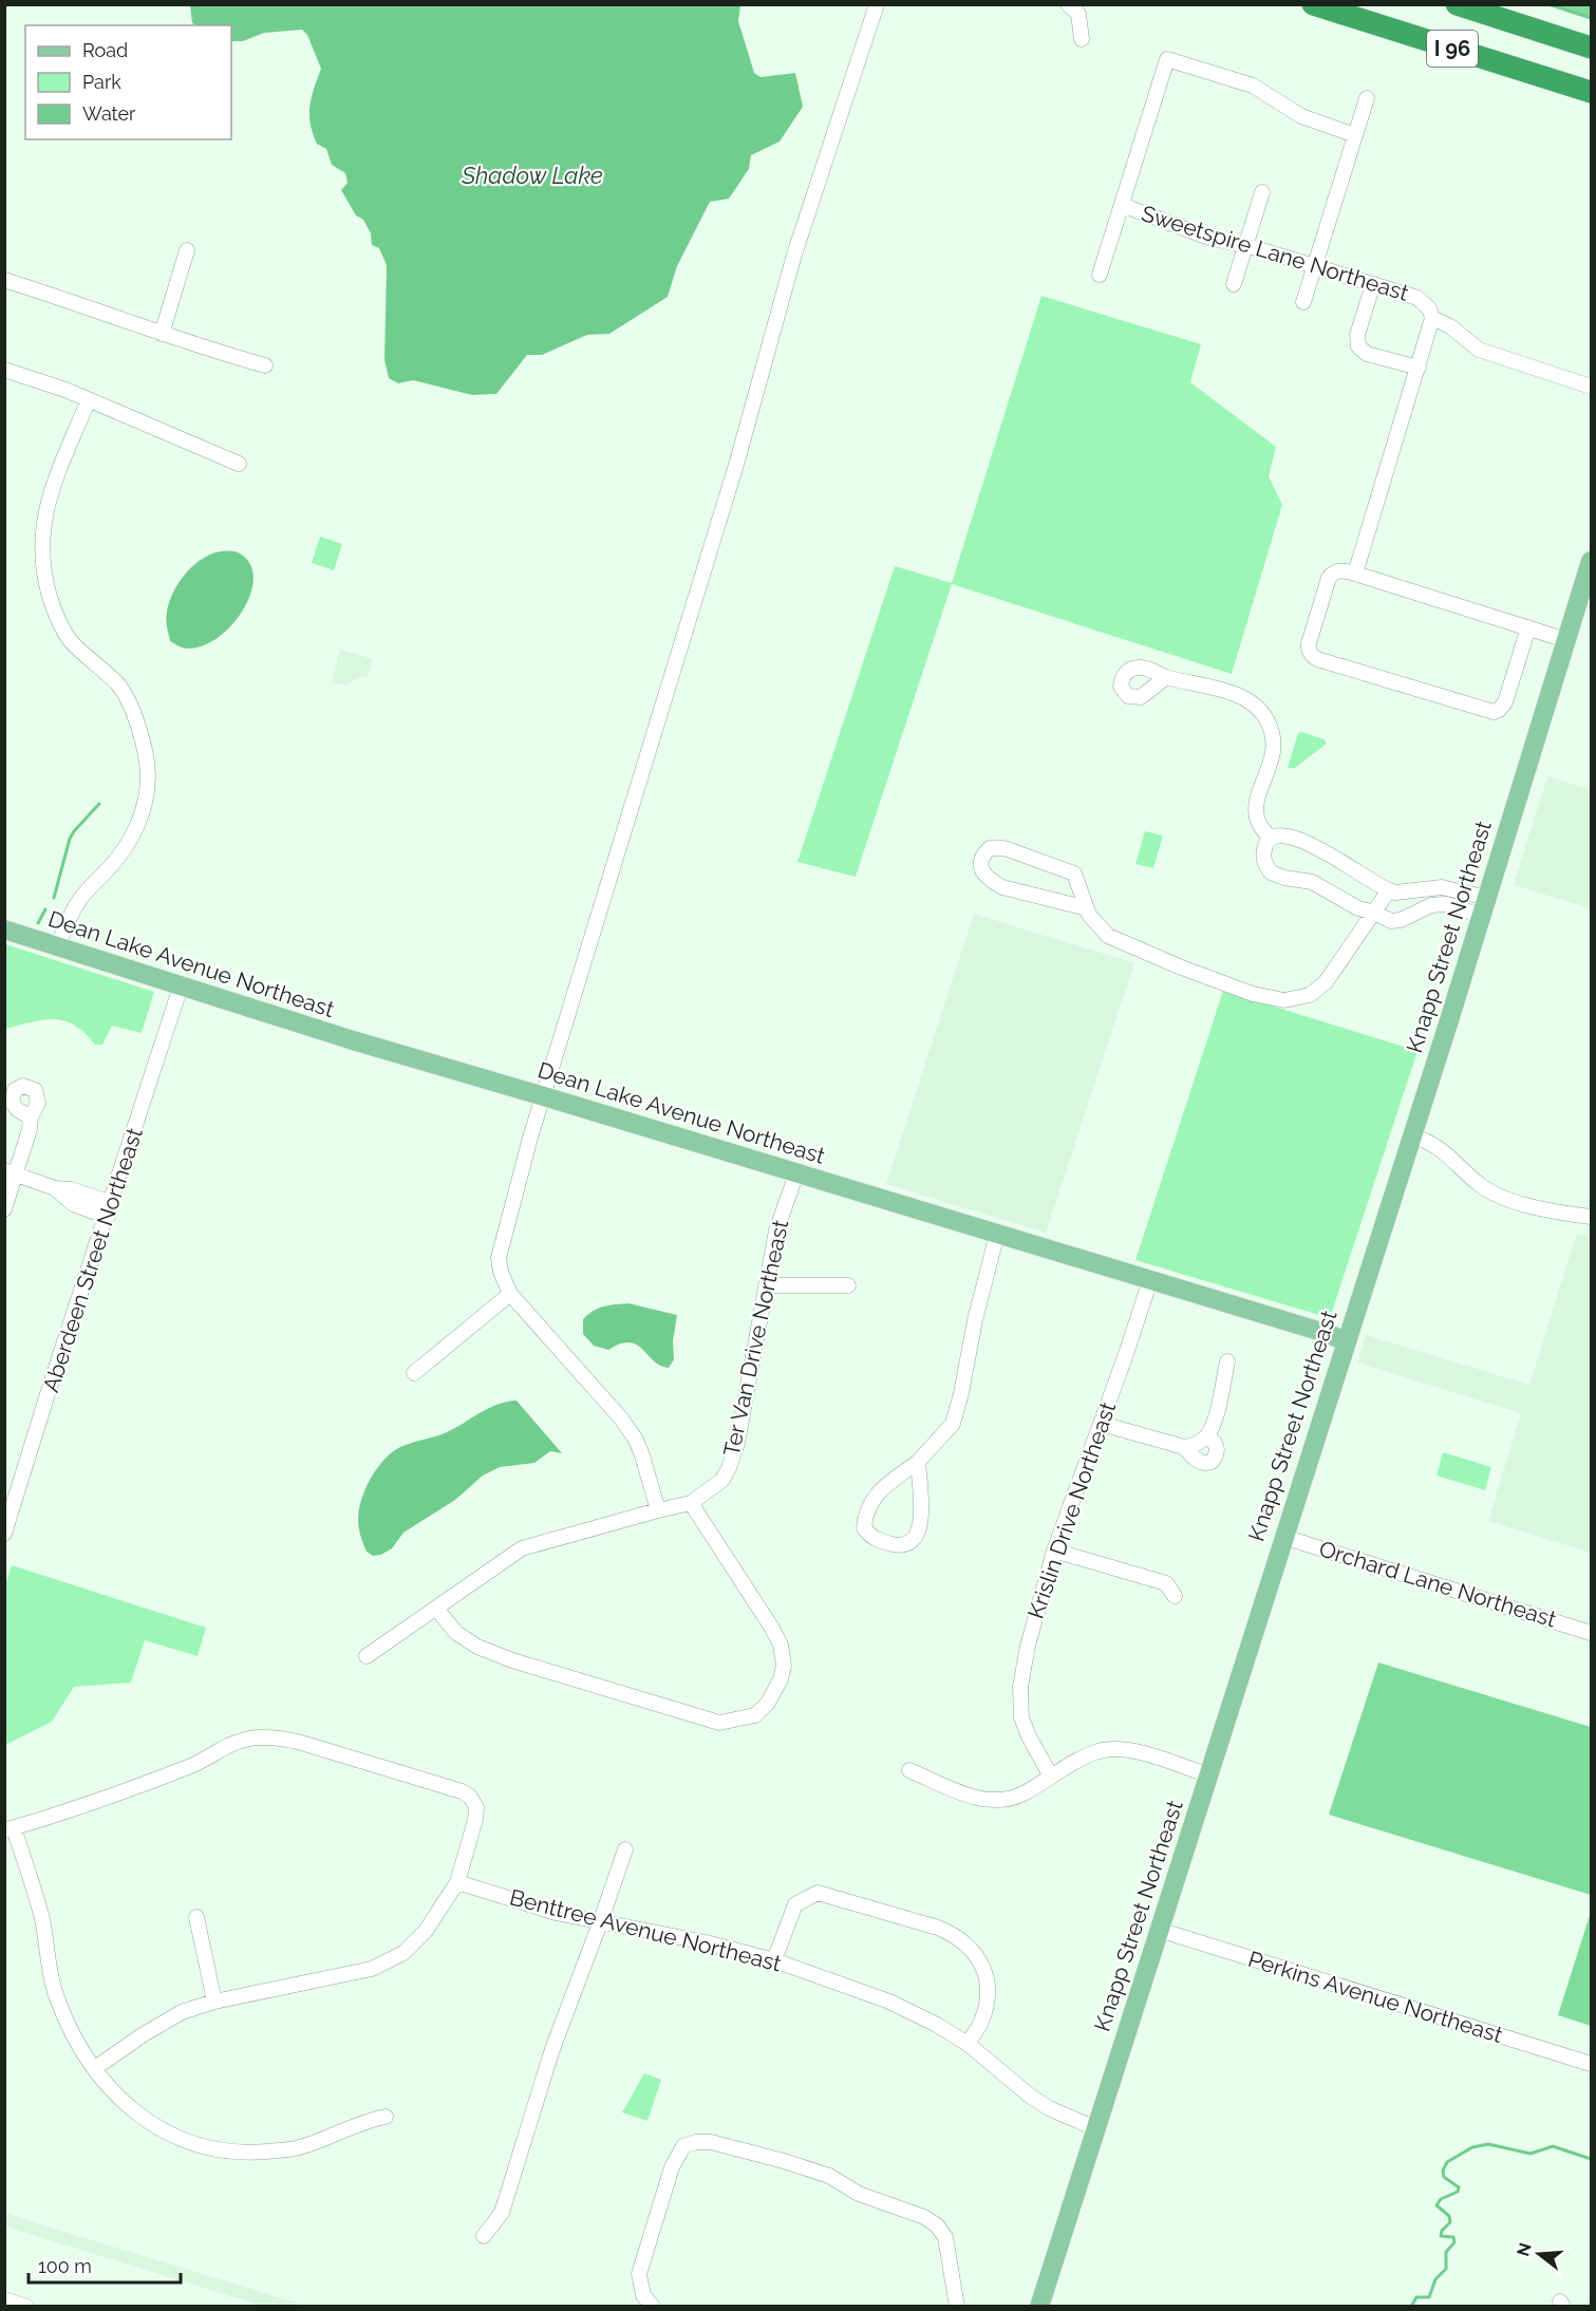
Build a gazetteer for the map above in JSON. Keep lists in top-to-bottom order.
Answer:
{
  "streets": {
    "highway": ["I 96"],
    "main road": ["Knapp Street Northeast", "Dean Lake Avenue Northeast"],
    "street": [
      "Sweetspire Lane Northeast",
      "Aberdeen Street Northeast",
      "Ter Van Drive Northeast",
      "Krislin Drive Northeast",
      "Orchard Lane Northeast",
      "Benttree Avenue Northeast",
      "Perkins Avenue Northeast"
    ]
  },
  "crossings": [
    ["Knapp Street Northeast", "Dean Lake Avenue Northeast"],
    ["Knapp Street Northeast", "Orchard Lane Northeast"],
    ["Knapp Street Northeast", "Benttree Avenue Northeast"],
    ["Knapp Street Northeast", "Perkins Avenue Northeast"],
    ["Dean Lake Avenue Northeast", "Aberdeen Street Northeast"],
    ["Dean Lake Avenue Northeast", "Ter Van Drive Northeast"],
    ["Dean Lake Avenue Northeast", "Krislin Drive Northeast"]
  ],
  "water": ["Shadow Lake"],
  "legend": ["Road", "Park", "Water"],
  "scale_bar": "100 m",
  "north": "left"
}
